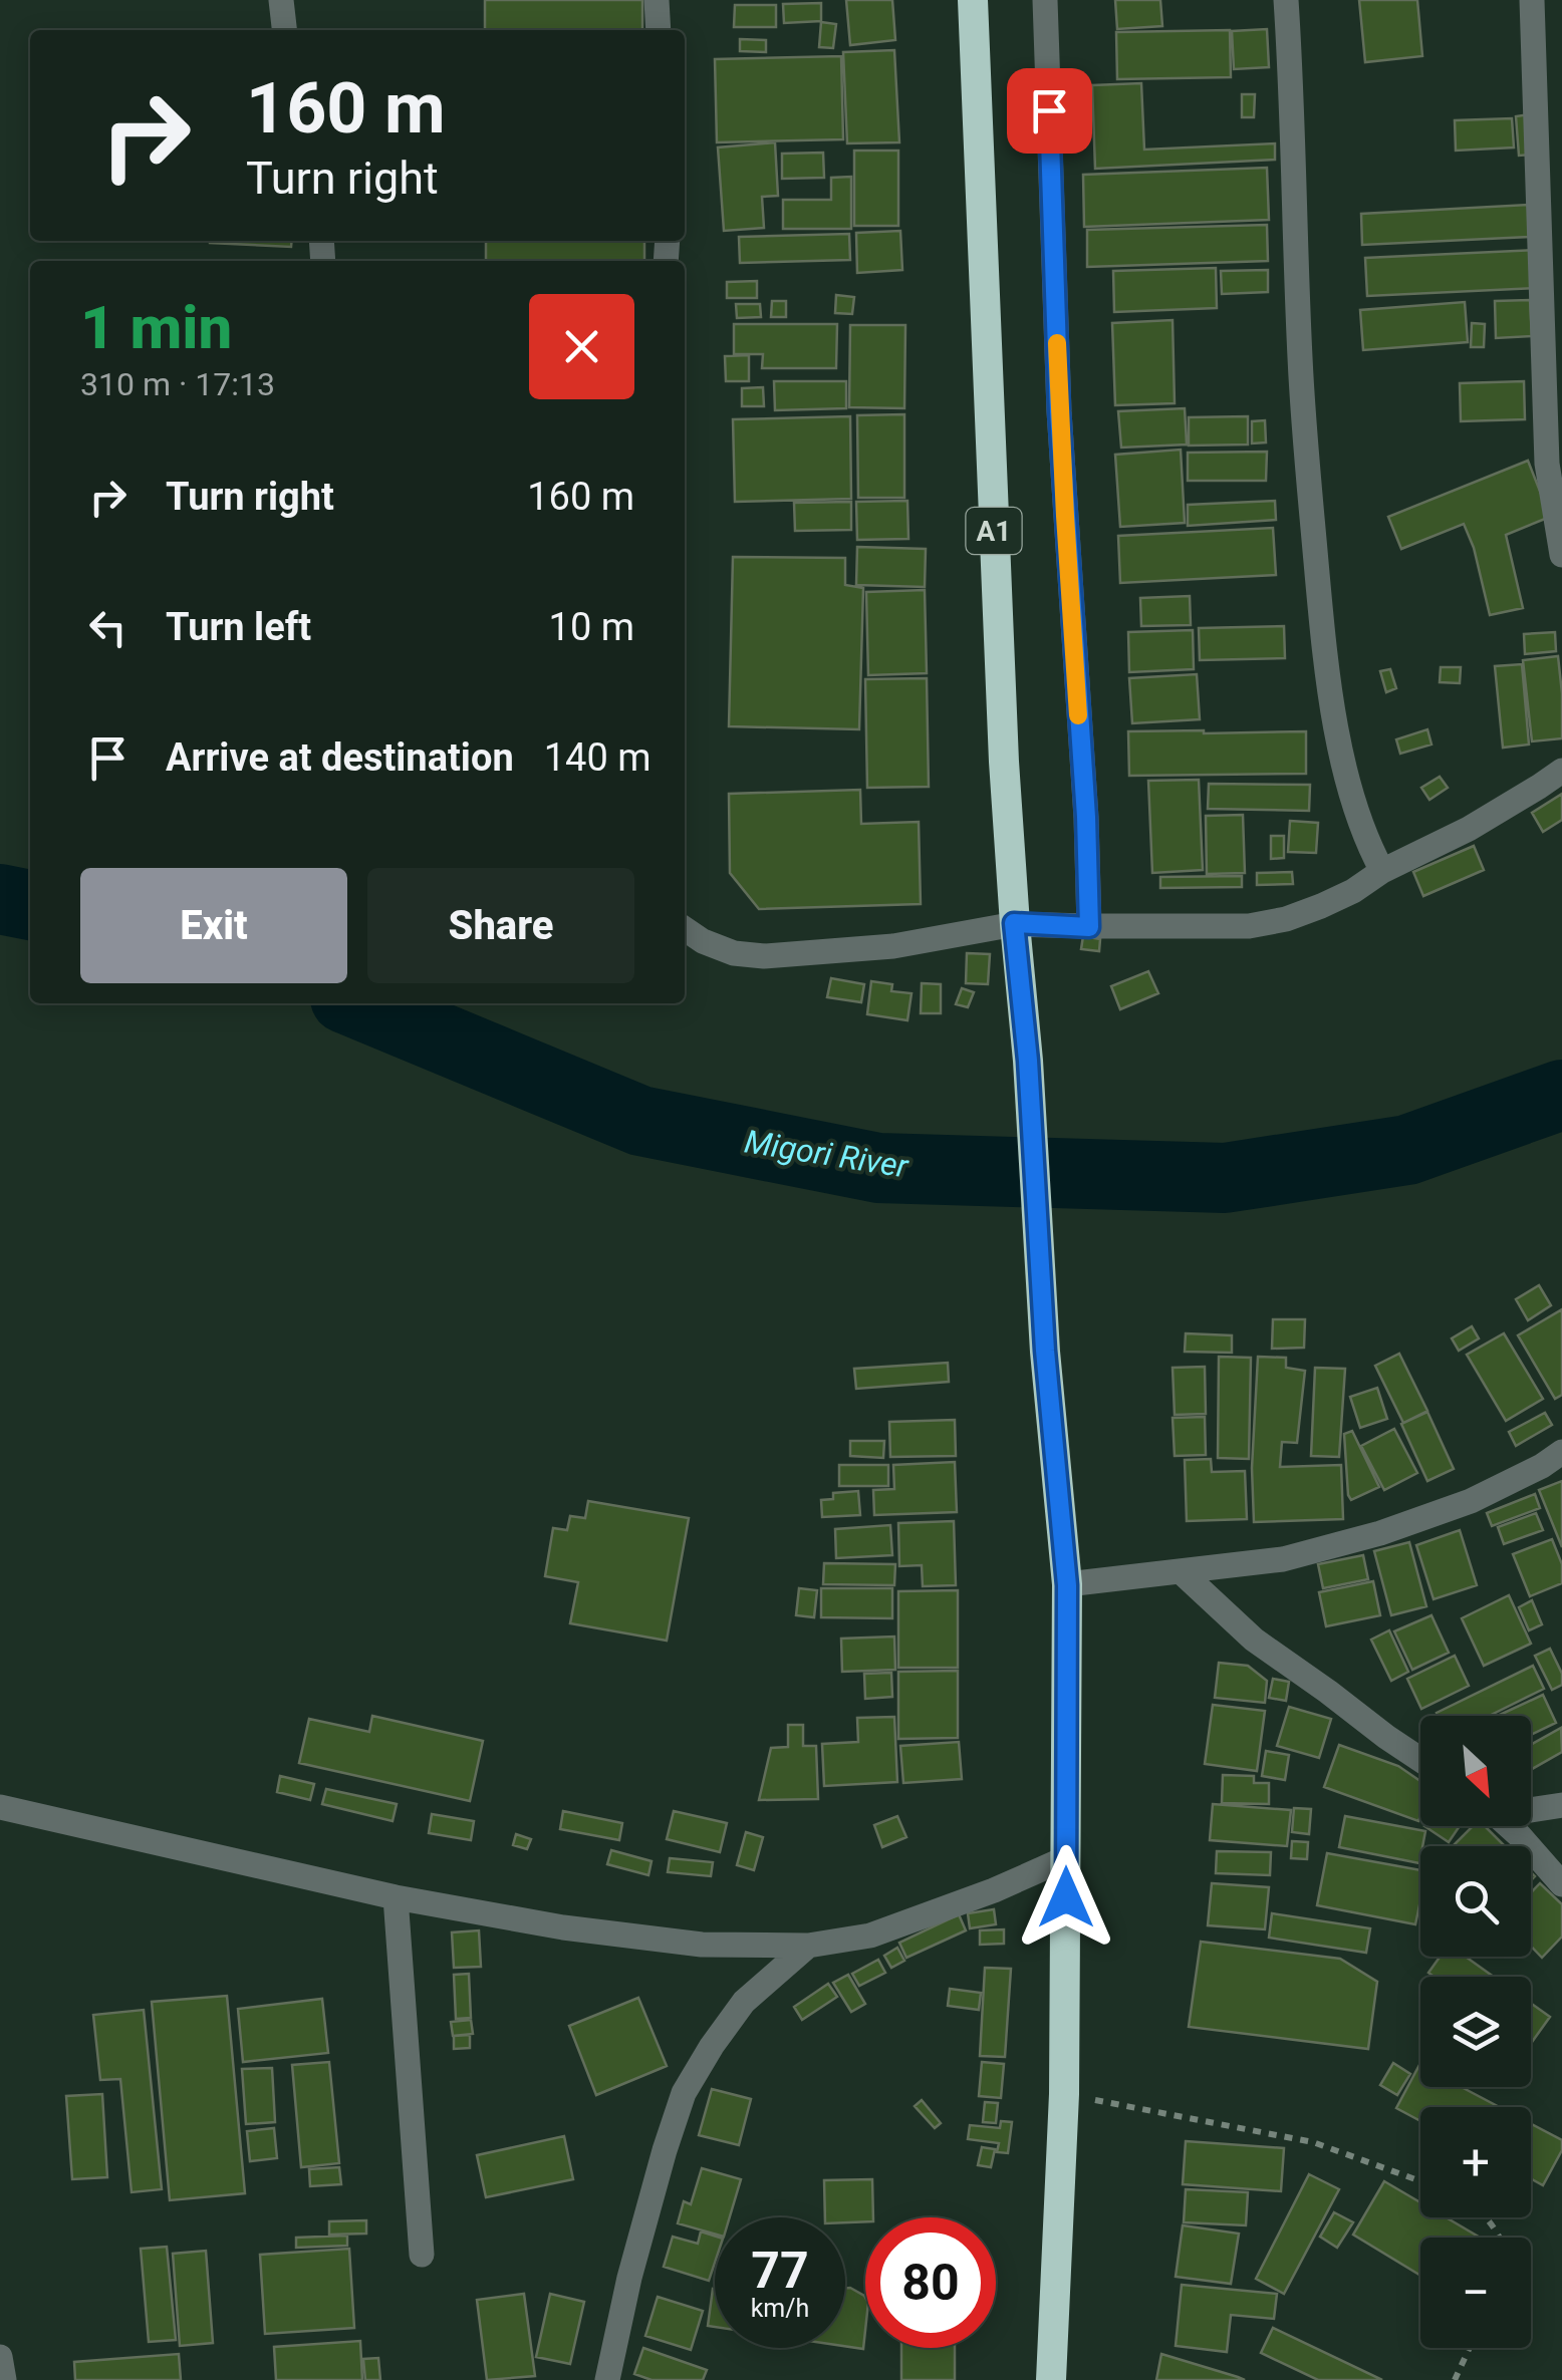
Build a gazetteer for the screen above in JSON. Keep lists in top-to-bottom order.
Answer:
{
  "streets": {
    "highway": ["A1"]
  },
  "water": ["Migori River"],
  "north": "bottom right",
  "page": {
    "turn": ["160 m", "Turn right"],
    "heading": ["1 min", "310 m · 17:13"],
    "list": [
      {
        "name": "Turn right",
        "value": "160 m"
      },
      {
        "name": "Turn left",
        "value": "10 m"
      },
      {
        "name": "Arrive at destination",
        "value": "140 m"
      }
    ],
    "buttons": ["Exit", "Share"],
    "map_buttons": ["+", "−"],
    "speed": "77 km/h",
    "limit": "80"
  }
}
